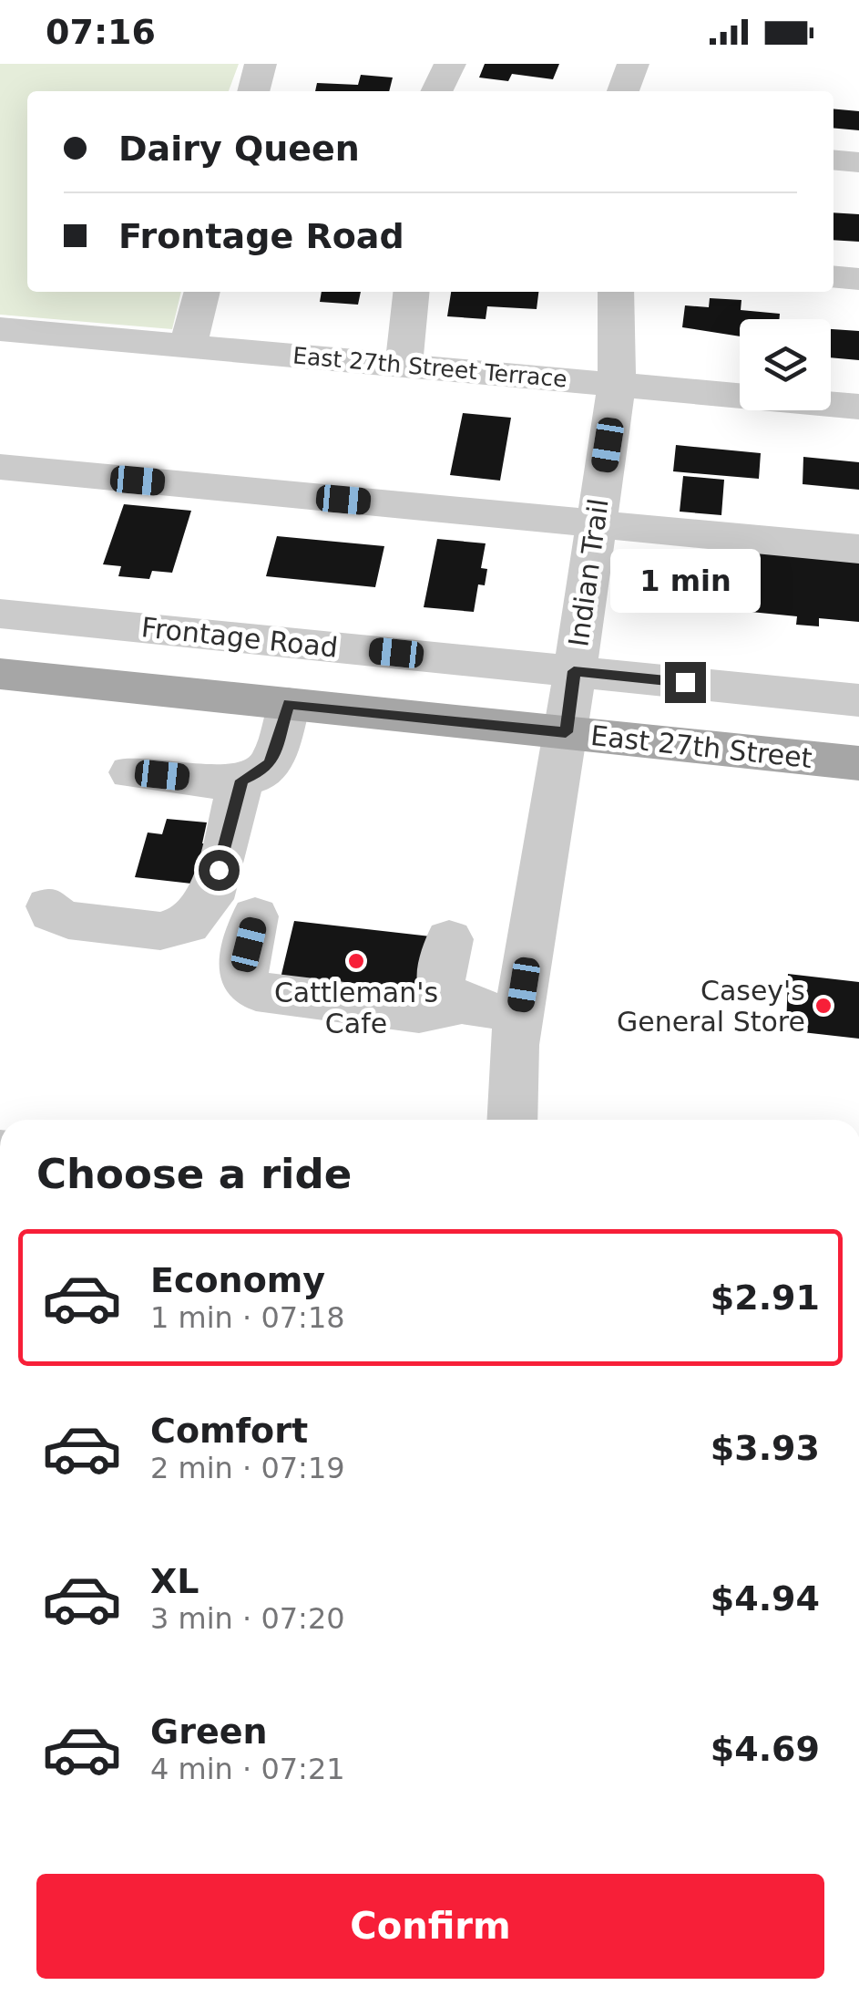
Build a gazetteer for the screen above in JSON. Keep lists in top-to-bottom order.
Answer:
{
  "streets": {
    "main road": ["East 27th Street"],
    "street": ["East 27th Street Terrace", "Indian Trail", "Frontage Road"]
  },
  "crossings": [
    ["East 27th Street Terrace", "Indian Trail"],
    ["Indian Trail", "Frontage Road"],
    ["Indian Trail", "East 27th Street"]
  ],
  "places": ["Cattleman's Cafe", "Casey's General Store"],
  "page": {
    "status": "07:16",
    "banner": ["Dairy Queen", "Frontage Road"],
    "bubble": "1 min",
    "heading": "Choose a ride",
    "list": [
      {
        "name": "Economy",
        "note": "1 min · 07:18",
        "value": "$2.91"
      },
      {
        "name": "Comfort",
        "note": "2 min · 07:19",
        "value": "$3.93"
      },
      {
        "name": "XL",
        "note": "3 min · 07:20",
        "value": "$4.94"
      },
      {
        "name": "Green",
        "note": "4 min · 07:21",
        "value": "$4.69"
      }
    ],
    "buttons": "Confirm"
  }
}
